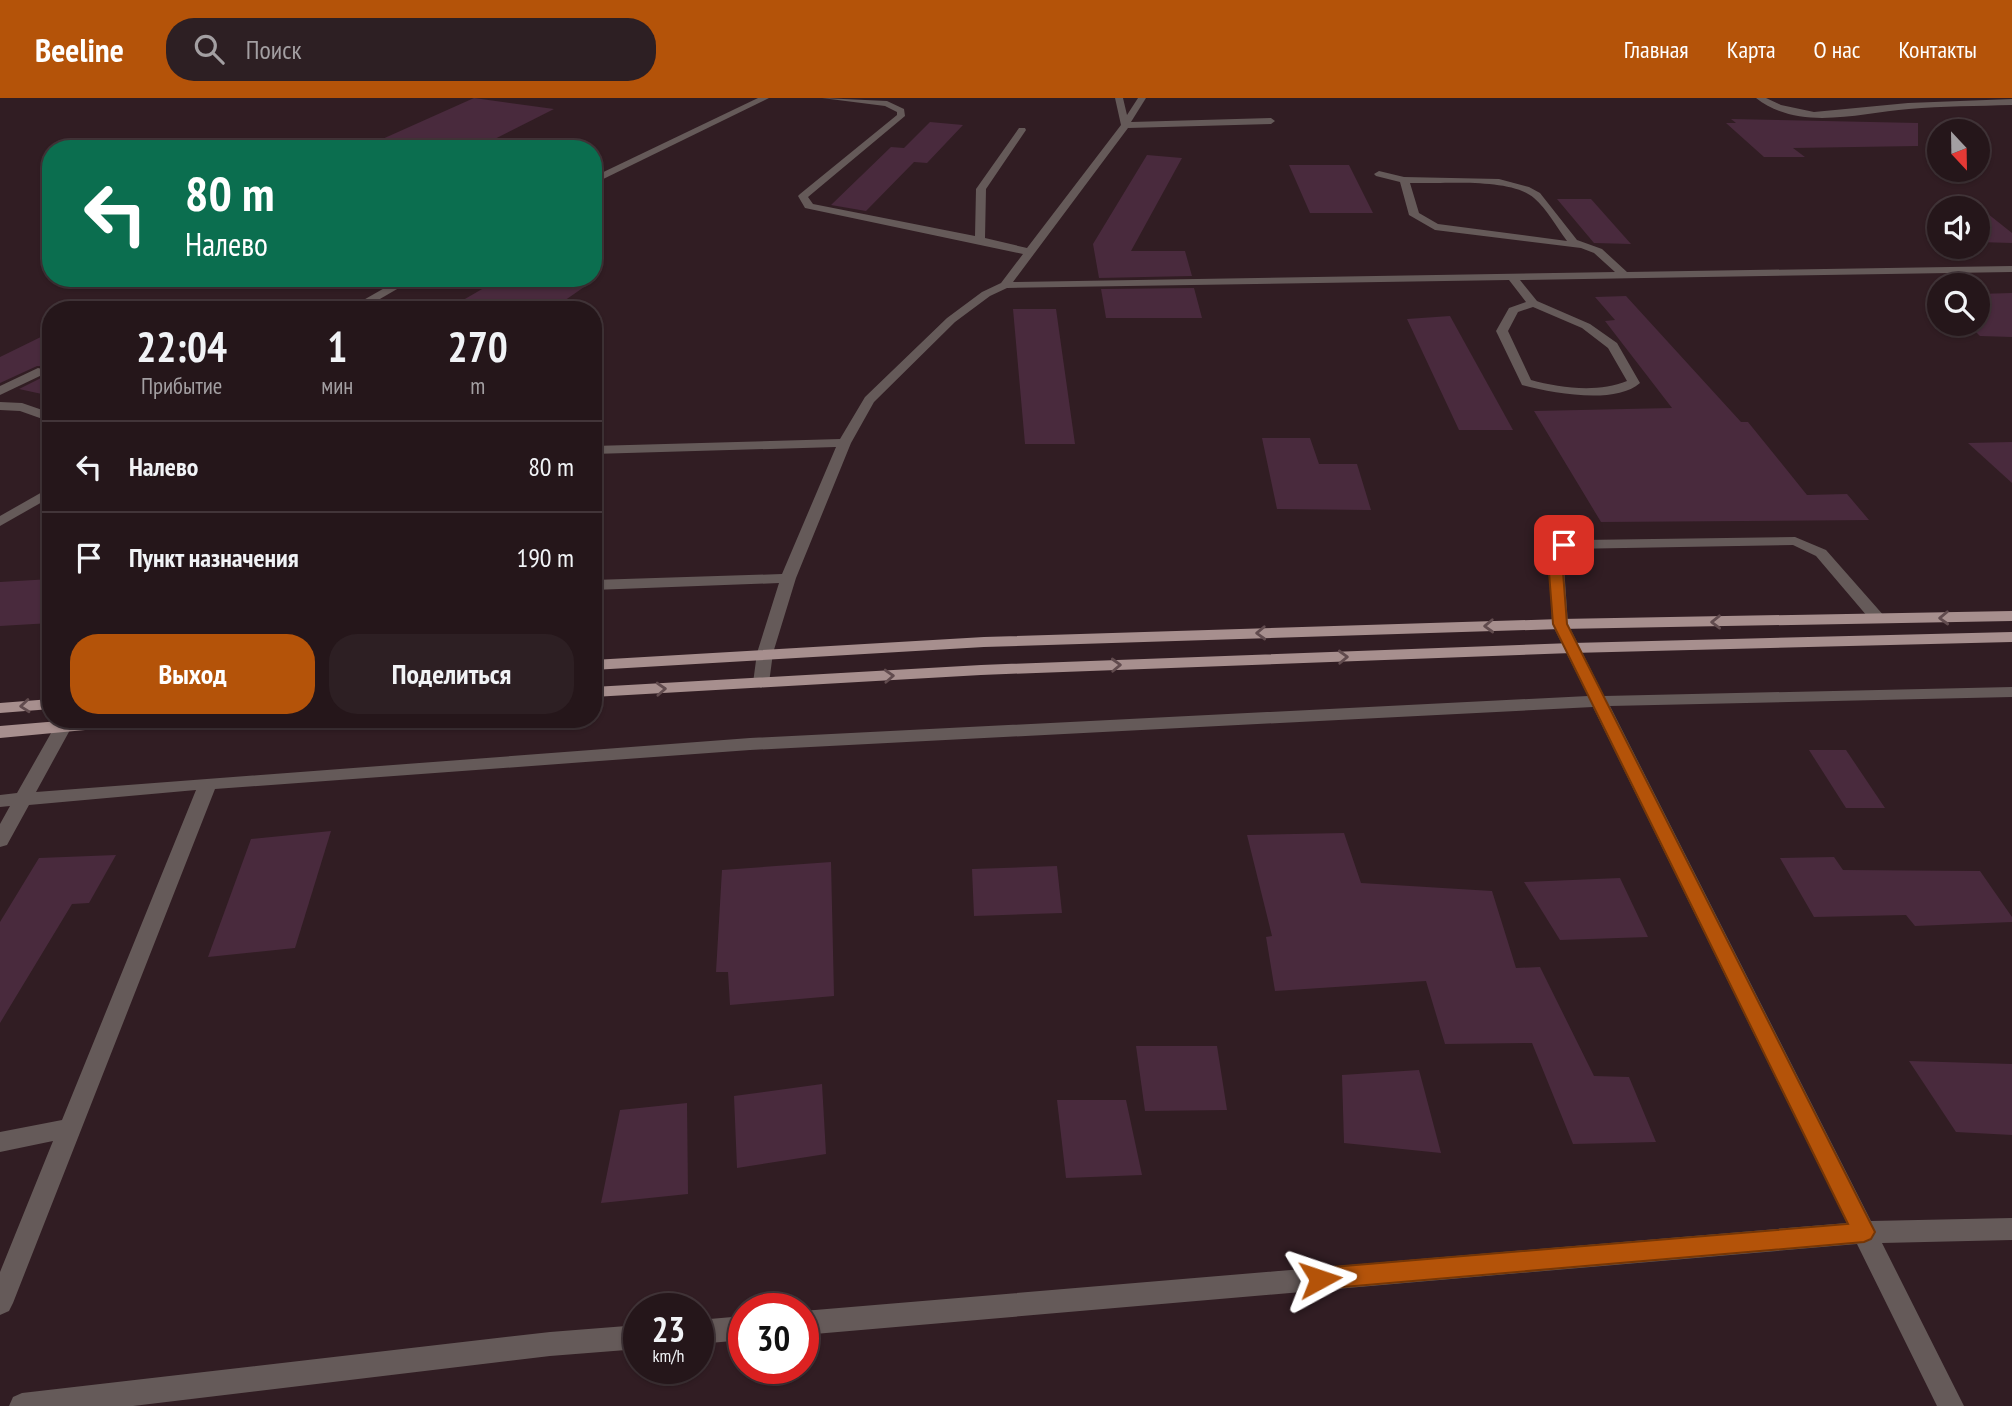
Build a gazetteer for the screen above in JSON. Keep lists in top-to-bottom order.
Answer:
{
  "north": "bottom",
  "page": {
    "header": "Beeline",
    "search": "Поиск",
    "nav": [
      "Главная",
      "Карта",
      "О нас",
      "Контакты"
    ],
    "turn": ["80 m", "Налево"],
    "eta": [
      "22:04",
      "Прибытие",
      "1",
      "мин",
      "270",
      "m"
    ],
    "list": [
      {
        "name": "Налево",
        "value": "80 m"
      },
      {
        "name": "Пункт назначения",
        "value": "190 m"
      }
    ],
    "buttons": ["Выход", "Поделиться"],
    "speed": "23 km/h",
    "limit": "30"
  }
}
